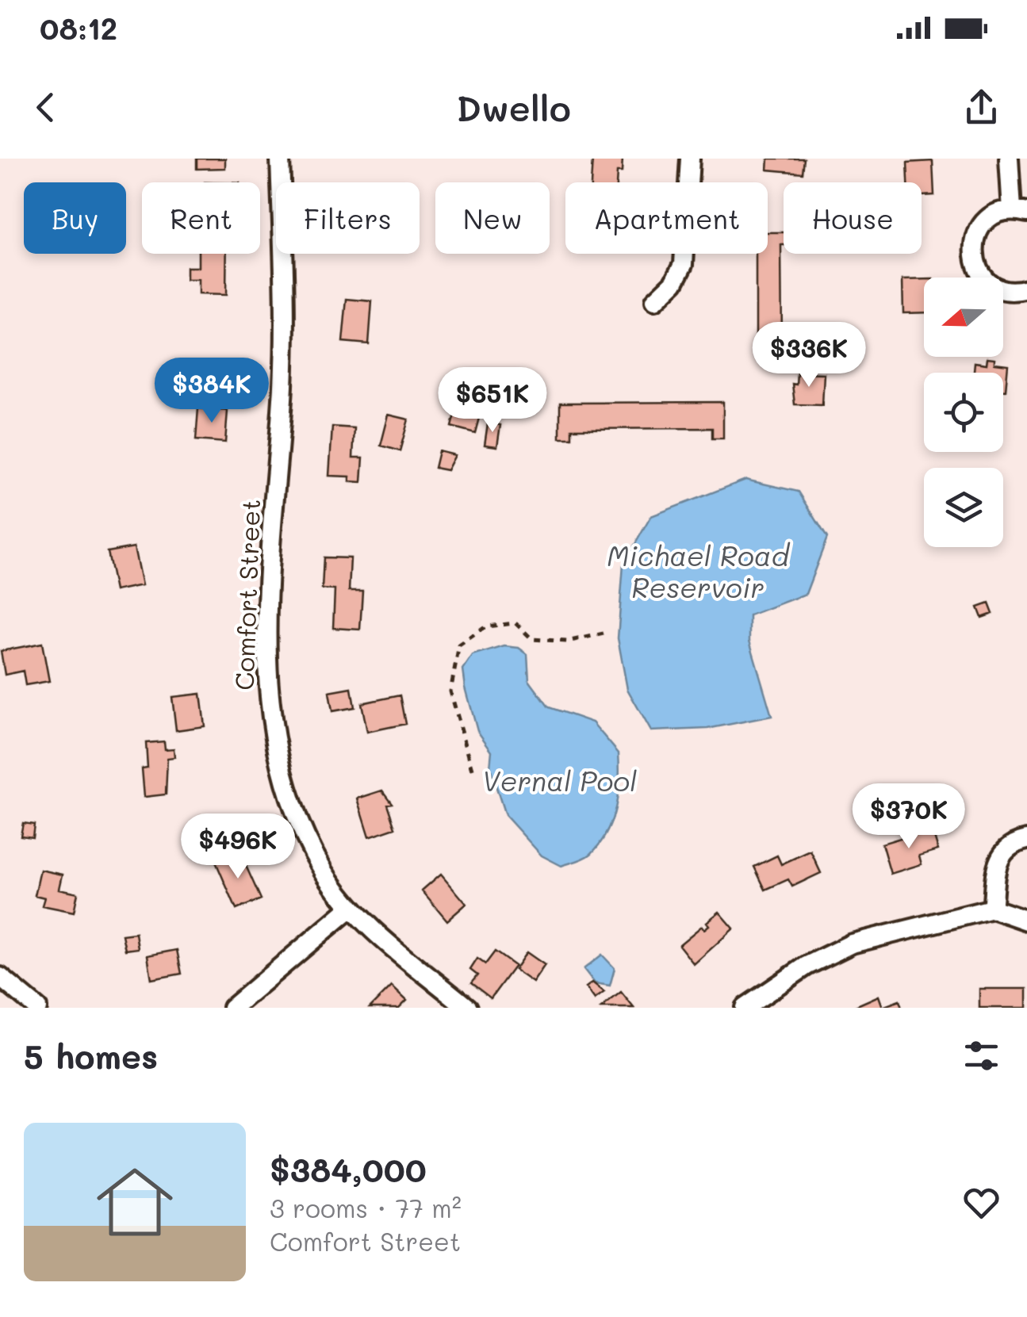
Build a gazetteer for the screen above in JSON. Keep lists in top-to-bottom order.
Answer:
{
  "streets": {
    "street": ["Comfort Street"]
  },
  "water": ["Michael Road Reservoir", "Vernal Pool"],
  "north": "left",
  "page": {
    "status": "08:12",
    "header": "Dwello",
    "chip": [
      "Buy",
      "Rent",
      "Filters",
      "New",
      "Apartment",
      "House"
    ],
    "price": [
      "$336K",
      "$384K",
      "$651K",
      "$370K",
      "$496K"
    ],
    "heading": "5 homes",
    "list": [
      {
        "name": "$384,000",
        "note": "3 rooms · 77 m² · Comfort Street"
      }
    ]
  }
}
